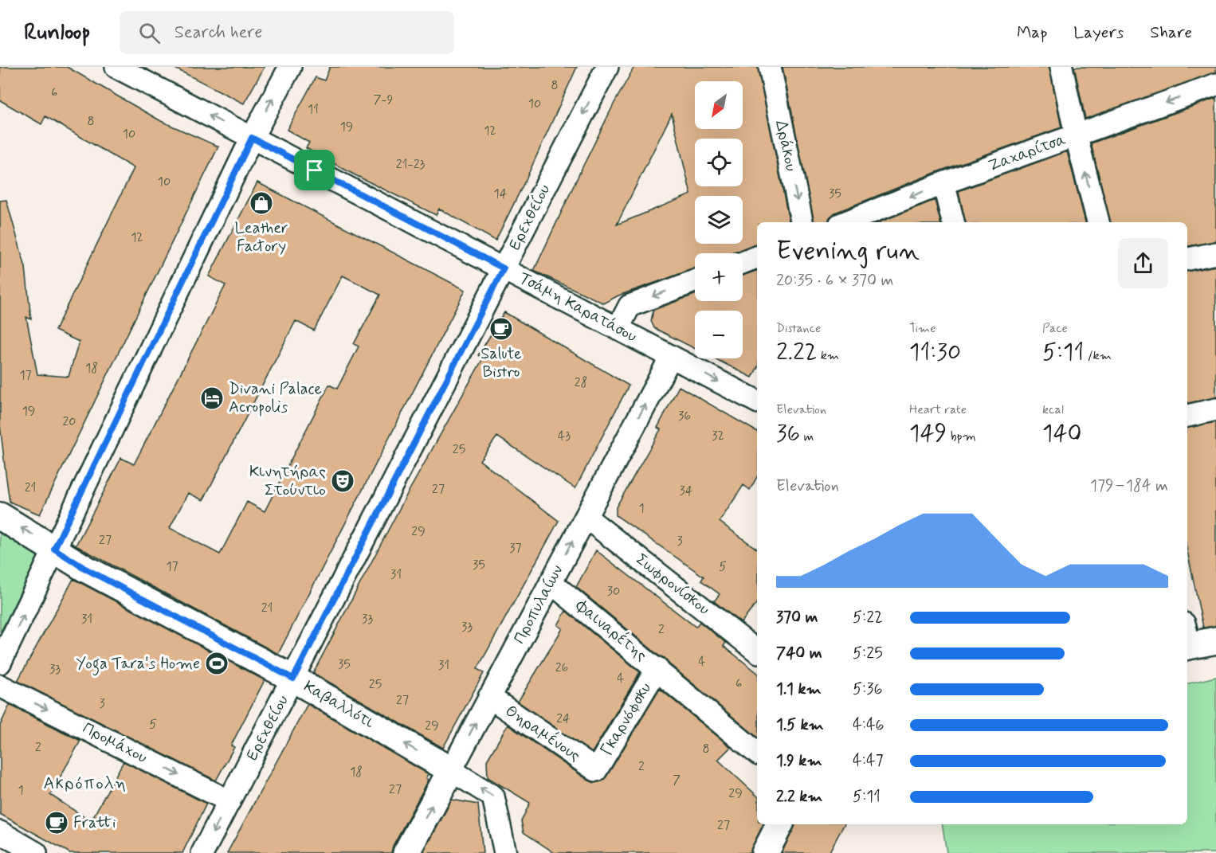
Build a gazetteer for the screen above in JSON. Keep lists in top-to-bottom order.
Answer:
{
  "streets": {
    "street": [
      "Δράκου",
      "Ζαχαρίτσα",
      "Ερεχθείου",
      "Τσάμη Καρατάσου",
      "Σωφρονίσκου",
      "Προπυλαίων",
      "Φαιναρέτης",
      "Καβαλλότι",
      "Γκαρνόφσκυ",
      "Θηραμένους",
      "Προμάχου"
    ]
  },
  "crossings": [
    ["Ερεχθείου", "Τσάμη Καρατάσου"],
    ["Ερεχθείου", "Καβαλλότι"],
    ["Ερεχθείου", "Προμάχου"],
    ["Τσάμη Καρατάσου", "Προπυλαίων"],
    ["Σωφρονίσκου", "Προπυλαίων"],
    ["Προπυλαίων", "Φαιναρέτης"],
    ["Προπυλαίων", "Καβαλλότι"],
    ["Προπυλαίων", "Θηραμένους"],
    ["Φαιναρέτης", "Γκαρνόφσκυ"],
    ["Γκαρνόφσκυ", "Θηραμένους"]
  ],
  "one_way": [
    "Δράκου",
    "Ζαχαρίτσα",
    "Προπυλαίων",
    "Καβαλλότι",
    "Προμάχου"
  ],
  "districts": ["Ακρόπολη"],
  "places": {
    "shop": ["Leather Factory"],
    "cafe": ["Salute Bistro", "Fratti"],
    "hotel": ["Divani Palace Acropolis"],
    "theatre": ["Κινητήρας Στούντιο"],
    "sports": ["Yoga Tara's Home"]
  },
  "house_numbers": [
    "8",
    "6",
    "7-9",
    "10",
    "11",
    "8",
    "19",
    "12",
    "10",
    "21-23",
    "10",
    "14",
    "35",
    "12",
    "18",
    "17",
    "28",
    "19",
    "36",
    "20",
    "43",
    "32",
    "25",
    "21",
    "27",
    "34",
    "1",
    "29",
    "27",
    "3",
    "37",
    "35",
    "17",
    "5",
    "31",
    "30",
    "21",
    "31",
    "33",
    "33",
    "2",
    "4",
    "35",
    "31",
    "26",
    "33",
    "4",
    "6",
    "25",
    "27",
    "3",
    "24",
    "5",
    "29",
    "2",
    "8",
    "2",
    "18",
    "7",
    "27",
    "1",
    "29",
    "27"
  ],
  "north": "bottom left",
  "page": {
    "header": "Runloop",
    "search": "Search here",
    "nav": ["Map", "Layers", "Share"],
    "map_buttons": ["+", "−"],
    "heading": ["Evening run", "20:35 · 6 × 370 m"],
    "stats": [
      ["Distance", "2.22 km"],
      ["Time", "11:30"],
      ["Pace", "5:11 /km"],
      ["Elevation", "36 m"],
      ["Heart rate", "149 bpm"],
      ["kcal", "140"]
    ],
    "chart": ["Elevation", "179–184 m"],
    "list": [
      {
        "name": "370 m",
        "note": "5:22"
      },
      {
        "name": "740 m",
        "note": "5:25"
      },
      {
        "name": "1.1 km",
        "note": "5:36"
      },
      {
        "name": "1.5 km",
        "note": "4:46"
      },
      {
        "name": "1.9 km",
        "note": "4:47"
      },
      {
        "name": "2.2 km",
        "note": "5:11"
      }
    ]
  }
}
